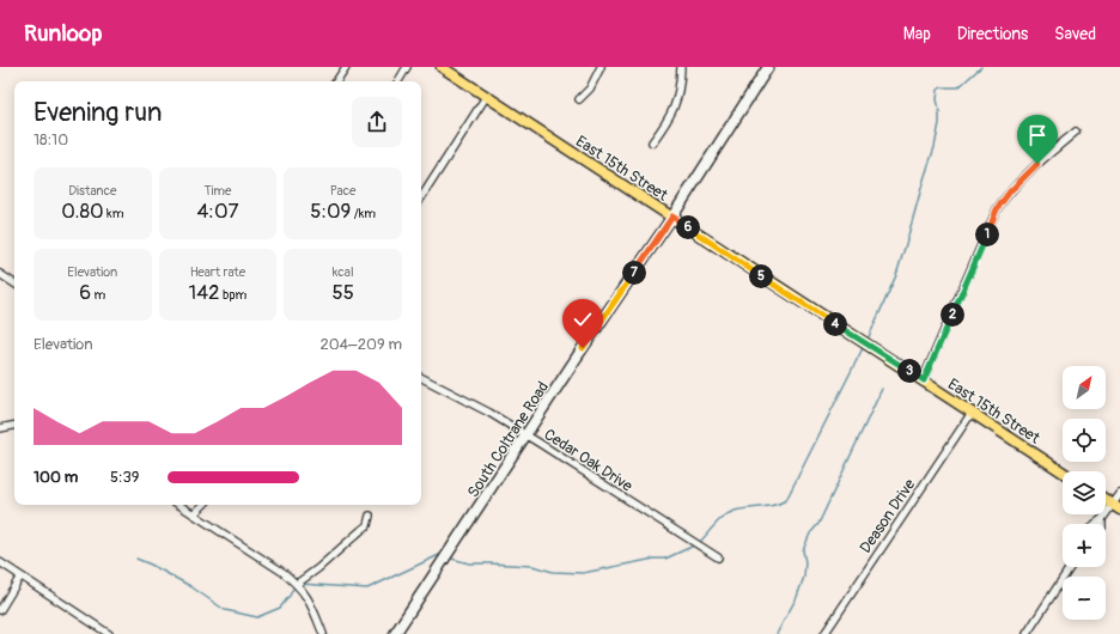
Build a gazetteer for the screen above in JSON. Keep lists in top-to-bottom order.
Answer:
{
  "streets": {
    "main road": ["East 15th Street", "South Coltrane Road"],
    "street": ["Cedar Oak Drive", "Deason Drive"]
  },
  "crossings": [
    ["East 15th Street", "South Coltrane Road"],
    ["East 15th Street", "Deason Drive"],
    ["South Coltrane Road", "Cedar Oak Drive"]
  ],
  "north": "top right",
  "page": {
    "header": "Runloop",
    "nav": ["Map", "Directions", "Saved"],
    "heading": ["Evening run", "18:10"],
    "stats": [
      ["Distance", "0.80 km"],
      ["Time", "4:07"],
      ["Pace", "5:09 /km"],
      ["Elevation", "6 m"],
      ["Heart rate", "142 bpm"],
      ["kcal", "55"]
    ],
    "pins": [
      "6",
      "1",
      "7",
      "5",
      "2",
      "4",
      "3"
    ],
    "chart": ["Elevation", "204–209 m"],
    "map_buttons": ["+", "−"],
    "list": [
      {
        "name": "100 m",
        "note": "5:39"
      }
    ]
  }
}
